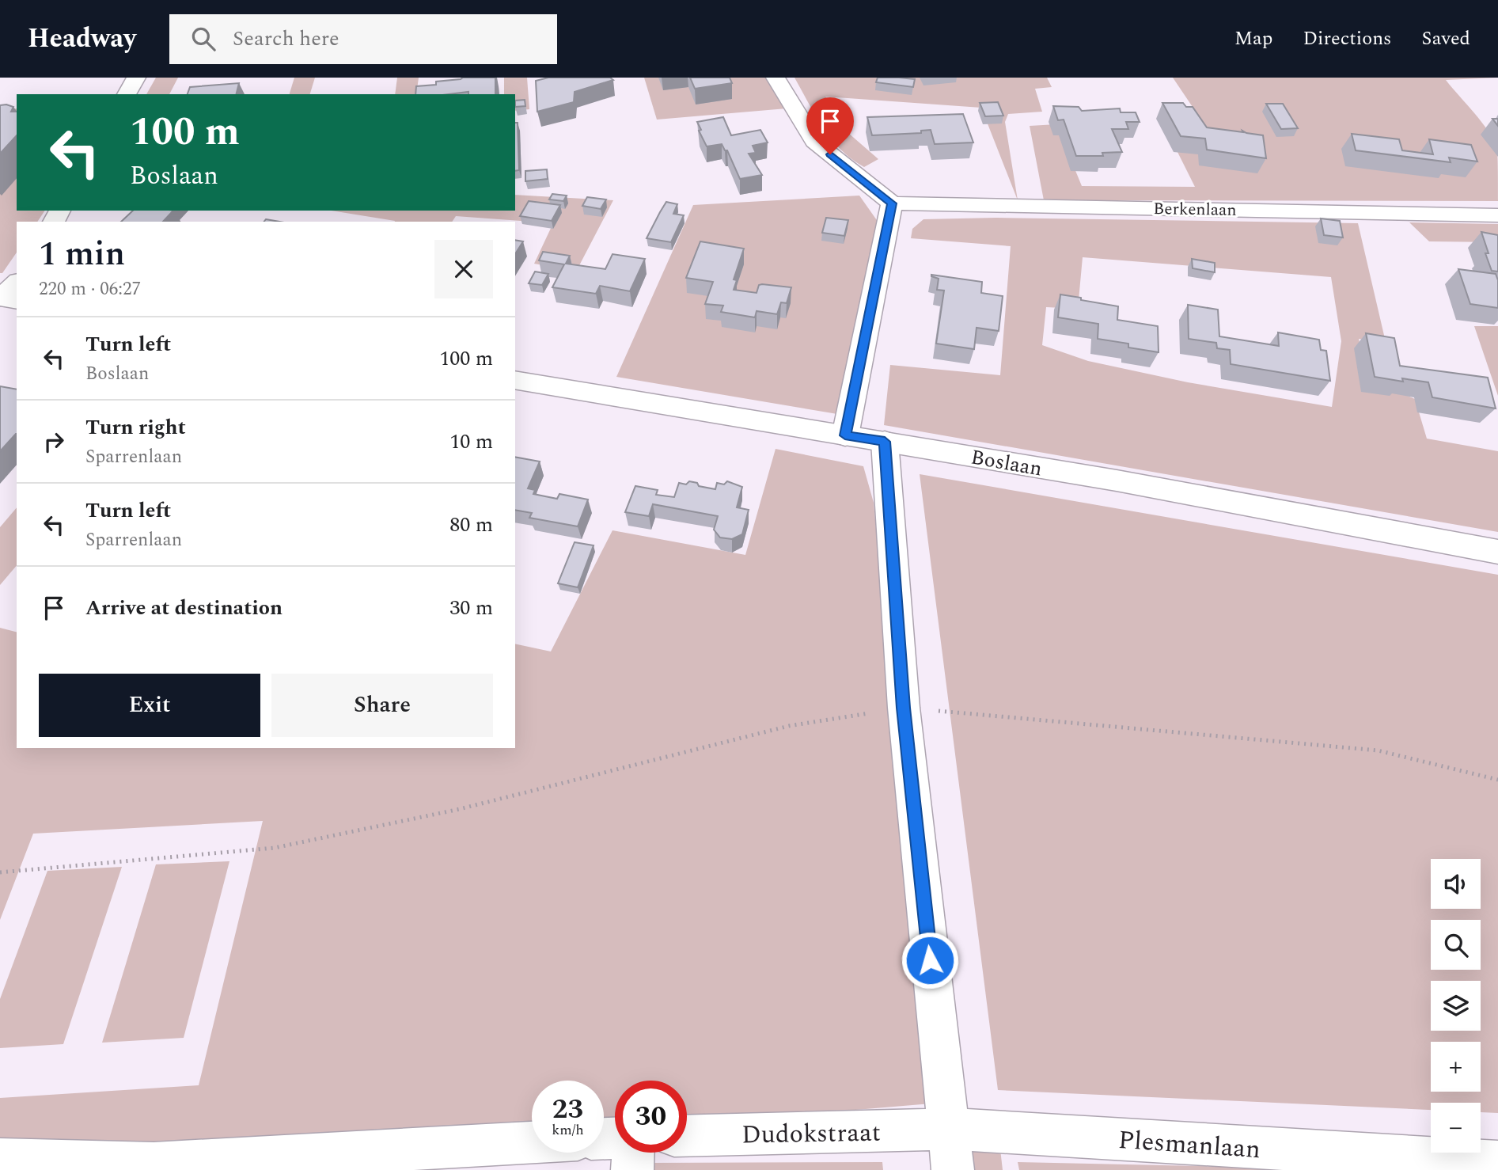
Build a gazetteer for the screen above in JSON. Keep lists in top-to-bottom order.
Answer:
{
  "streets": {
    "street": [
      "Berkenlaan",
      "Boslaan",
      "Dudokstraat",
      "Plesmanlaan"
    ]
  },
  "crossings": [
    ["Dudokstraat", "Plesmanlaan"]
  ],
  "page": {
    "header": "Headway",
    "search": "Search here",
    "nav": ["Map", "Directions", "Saved"],
    "turn": ["100 m", "Boslaan"],
    "heading": ["1 min", "220 m · 06:27"],
    "list": [
      {
        "name": "Turn left",
        "note": "Boslaan",
        "value": "100 m"
      },
      {
        "name": "Turn right",
        "note": "Sparrenlaan",
        "value": "10 m"
      },
      {
        "name": "Turn left",
        "note": "Sparrenlaan",
        "value": "80 m"
      },
      {
        "name": "Arrive at destination",
        "value": "30 m"
      }
    ],
    "buttons": ["Exit", "Share"],
    "map_buttons": ["+", "−"],
    "speed": "23 km/h",
    "limit": "30"
  }
}
